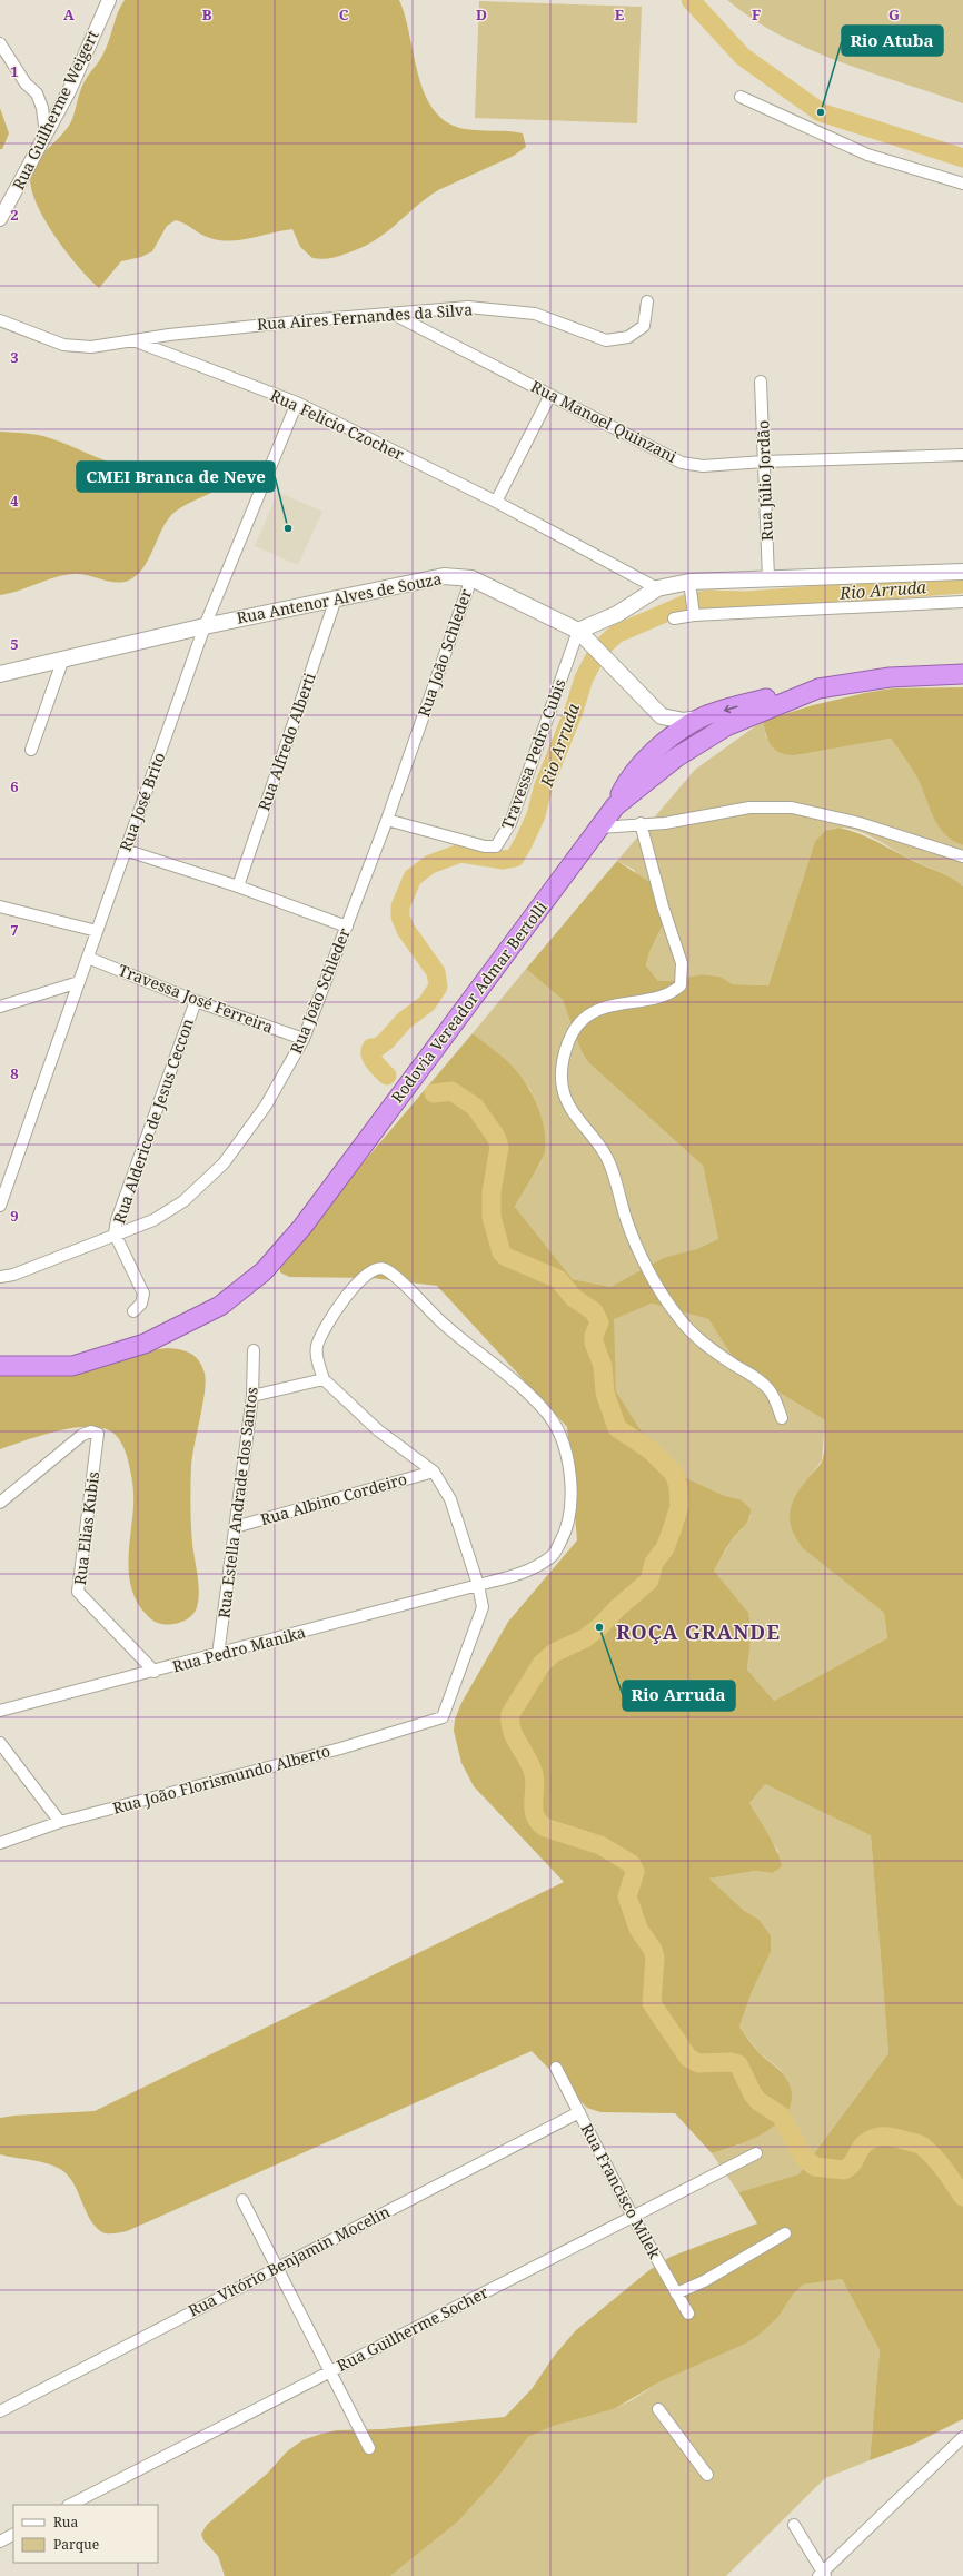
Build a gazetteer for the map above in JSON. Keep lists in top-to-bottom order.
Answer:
{
  "streets": {
    "highway": ["Rodovia Vereador Admar Bertolli"],
    "main road": ["Rua Antenor Alves de Souza"],
    "street": [
      "Rua Guilherme Weigert",
      "Rua Aires Fernandes da Silva",
      "Rua Manoel Quinzani",
      "Rua Felicio Czocher",
      "Rua Júlio Jordão",
      "Rua João Schleder",
      "Rua Alfredo Alberti",
      "Travessa Pedro Cubis",
      "Rua José Brito",
      "Travessa José Ferreira",
      "Rua Alderico de Jesus Ceccon",
      "Rua Albino Cordeiro",
      "Rua Estella Andrade dos Santos",
      "Rua Elias Kubis",
      "Rua Pedro Manika",
      "Rua João Florismundo Alberto",
      "Rua Francisco Milek",
      "Rua Vitório Benjamin Mocelin",
      "Rua Guilherme Socher"
    ]
  },
  "crossings": [
    ["Rua Aires Fernandes da Silva", "Rua Manoel Quinzani"],
    ["Rua Aires Fernandes da Silva", "Rua Felicio Czocher"],
    ["Rua Manoel Quinzani", "Rua Júlio Jordão"],
    ["Rua Felicio Czocher", "Rua José Brito"],
    ["Rua Antenor Alves de Souza", "Rua João Schleder"],
    ["Rua Antenor Alves de Souza", "Rua Alfredo Alberti"],
    ["Rua Antenor Alves de Souza", "Travessa Pedro Cubis"],
    ["Rua Antenor Alves de Souza", "Rua José Brito"],
    ["Rua João Schleder", "Travessa Pedro Cubis"],
    ["Rua João Schleder", "Travessa José Ferreira"],
    ["Rua João Schleder", "Rua Alderico de Jesus Ceccon"],
    ["Rua José Brito", "Travessa José Ferreira"],
    ["Travessa José Ferreira", "Rua Alderico de Jesus Ceccon"],
    ["Rua Albino Cordeiro", "Rua Estella Andrade dos Santos"],
    ["Rua Estella Andrade dos Santos", "Rua Pedro Manika"],
    ["Rua Elias Kubis", "Rua Pedro Manika"],
    ["Rua Pedro Manika", "Rua João Florismundo Alberto"],
    ["Rua Francisco Milek", "Rua Vitório Benjamin Mocelin"],
    ["Rua Francisco Milek", "Rua Guilherme Socher"]
  ],
  "districts": ["ROÇA GRANDE"],
  "water": ["Rio Arruda"],
  "places": ["Rio Atuba", "CMEI Branca de Neve", "Rio Arruda"],
  "legend": ["Rua", "Parque"],
  "grid": {
    "columns": [
      "A",
      "B",
      "C",
      "D",
      "E",
      "F",
      "G"
    ],
    "rows": [
      "1",
      "2",
      "3",
      "4",
      "5",
      "6",
      "7",
      "8",
      "9"
    ]
  }
}
